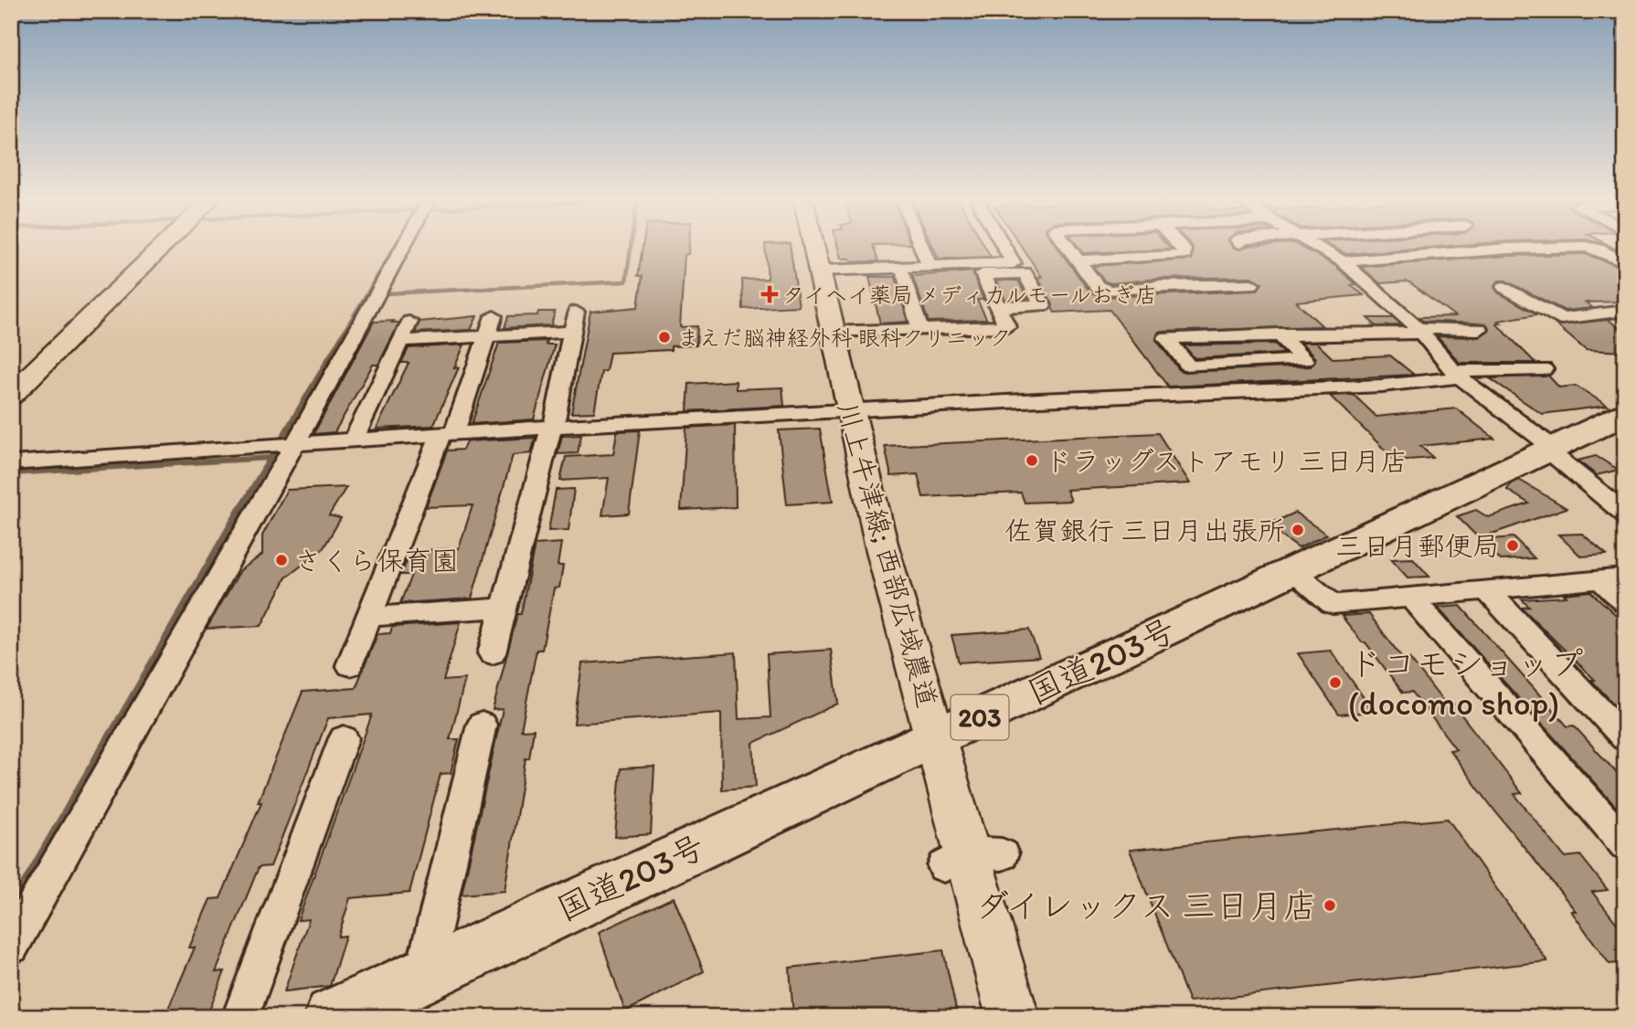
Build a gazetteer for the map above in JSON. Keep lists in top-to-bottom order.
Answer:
{
  "streets": {
    "highway": ["国道203号", "203"],
    "main road": ["川上牛津線; 西部広域農道"]
  },
  "crossings": [
    ["川上牛津線; 西部広域農道", "国道203号"]
  ],
  "places": {
    "health": ["タイヘイ薬局 メディカルモールおぎ店"],
    "other": [
      "まえだ脳神経外科 眼科クリニック",
      "ドラッグストアモリ 三日月店",
      "佐賀銀行 三日月出張所",
      "三日月郵便局",
      "さくら保育園",
      "ドコモショップ (docomo shop)",
      "ダイレックス 三日月店"
    ]
  }
}
